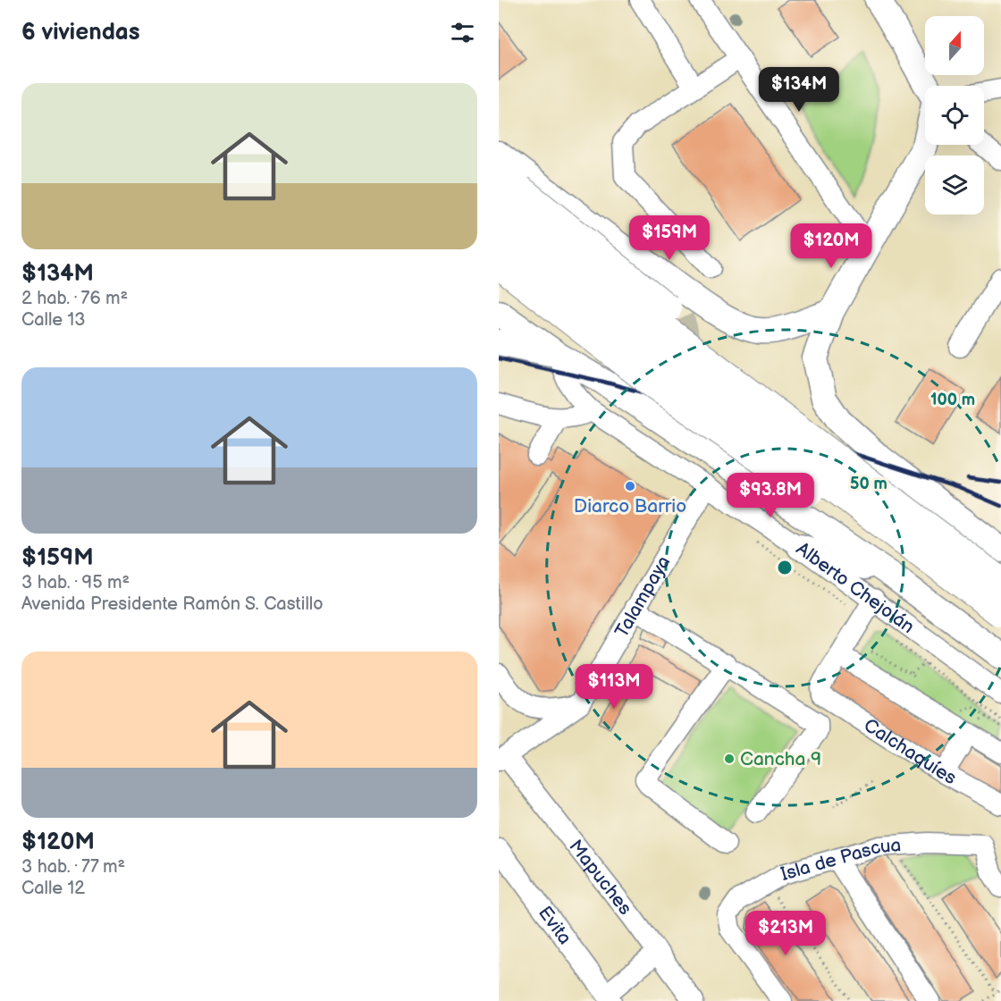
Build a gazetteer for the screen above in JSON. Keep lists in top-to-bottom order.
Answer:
{
  "streets": {
    "street": [
      "Alberto Chejolán",
      "Talampaya",
      "Calchaquíes",
      "Isla de Pascua",
      "Mapuches",
      "Evita"
    ]
  },
  "crossings": [
    ["Alberto Chejolán", "Talampaya"],
    ["Talampaya", "Mapuches"]
  ],
  "places": ["Diarco Barrio", "Cancha 9"],
  "north": "top",
  "page": {
    "heading": "6 viviendas",
    "list": [
      {
        "name": "$134M",
        "note": "2 hab. · 76 m² · Calle 13"
      },
      {
        "name": "$159M",
        "note": "3 hab. · 95 m² · Avenida Presidente Ramón S. Castillo"
      },
      {
        "name": "$120M",
        "note": "3 hab. · 77 m² · Calle 12"
      }
    ],
    "price": [
      "$134M",
      "$159M",
      "$120M",
      "$93.8M",
      "$113M",
      "$213M"
    ]
  },
  "rings": ["100 m", "50 m"]
}
